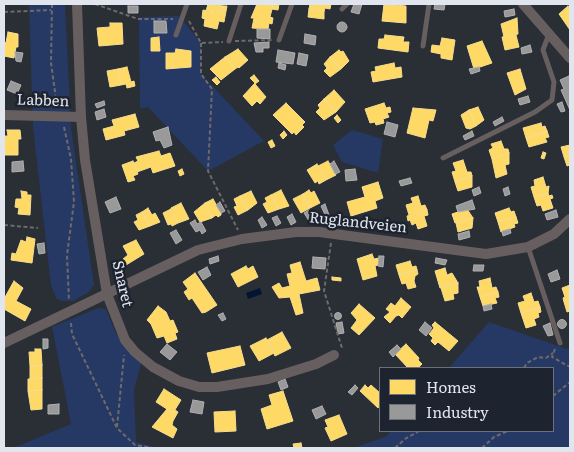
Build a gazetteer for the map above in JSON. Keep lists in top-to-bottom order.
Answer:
{
  "streets": {
    "street": ["Labben", "Ruglandveien", "Snaret"]
  },
  "crossings": [
    ["Labben", "Snaret"],
    ["Ruglandveien", "Snaret"]
  ],
  "legend": ["Homes", "Industry"]
}
